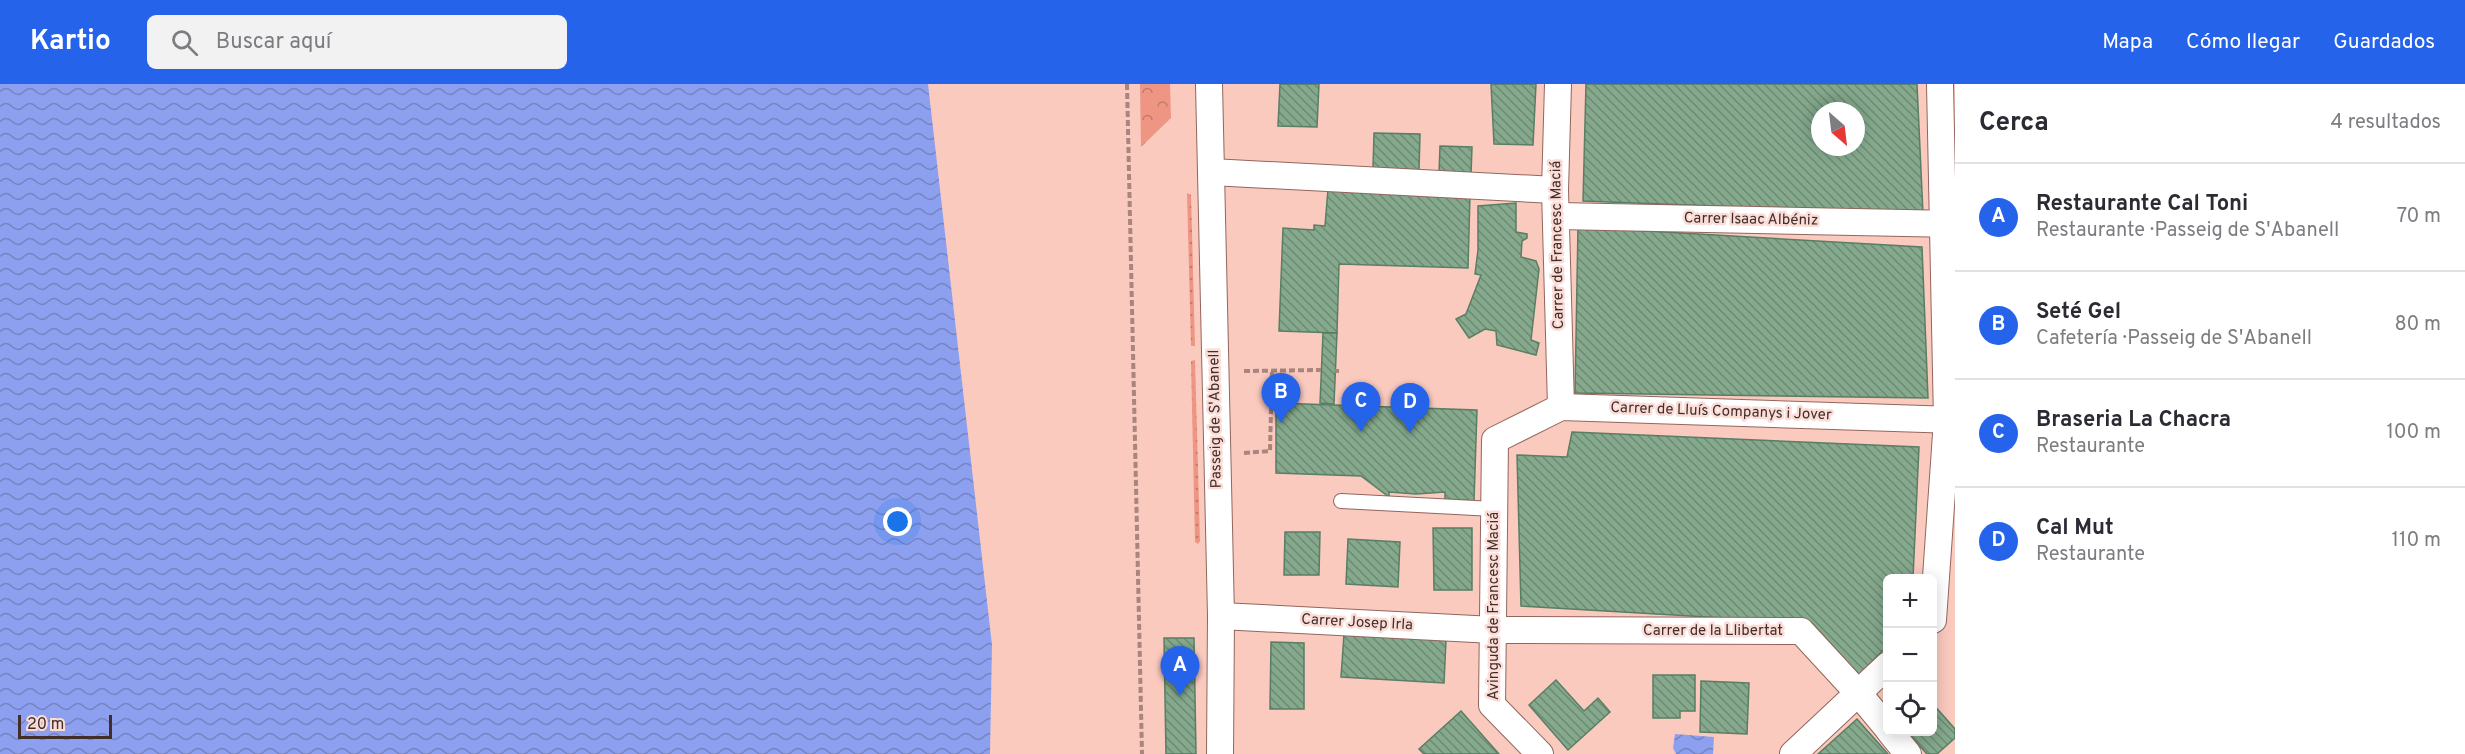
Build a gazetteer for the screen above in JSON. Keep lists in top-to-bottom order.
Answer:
{
  "streets": {
    "street": [
      "Carrer Isaac Albéniz",
      "Carrer de Francesc Maciá",
      "Carrer de Lluís Companys i Jover",
      "Passeig de S'Abanell",
      "Avinguda de Francesc Maciá",
      "Carrer Josep Irla",
      "Carrer de la Llibertat"
    ]
  },
  "crossings": [
    ["Carrer Isaac Albéniz", "Carrer de Francesc Maciá"],
    ["Carrer de Francesc Maciá", "Carrer de Lluís Companys i Jover"],
    ["Carrer de Lluís Companys i Jover", "Avinguda de Francesc Maciá"],
    ["Passeig de S'Abanell", "Carrer Josep Irla"],
    ["Avinguda de Francesc Maciá", "Carrer Josep Irla"],
    ["Avinguda de Francesc Maciá", "Carrer de la Llibertat"],
    ["Carrer Josep Irla", "Carrer de la Llibertat"]
  ],
  "scale_bar": "20 m",
  "north": "bottom right",
  "page": {
    "header": "Kartio",
    "search": "Buscar aquí",
    "nav": ["Mapa", "Cómo llegar", "Guardados"],
    "heading": ["Cerca", "4 resultados"],
    "list": [
      {
        "mark": "A",
        "name": "Restaurante Cal Toni",
        "note": "Restaurante · Passeig de S'Abanell",
        "value": "70 m"
      },
      {
        "mark": "B",
        "name": "Seté Gel",
        "note": "Cafetería · Passeig de S'Abanell",
        "value": "80 m"
      },
      {
        "mark": "C",
        "name": "Braseria La Chacra",
        "note": "Restaurante",
        "value": "100 m"
      },
      {
        "mark": "D",
        "name": "Cal Mut",
        "note": "Restaurante",
        "value": "110 m"
      }
    ],
    "pins": [
      "B",
      "C",
      "D",
      "A"
    ],
    "map_buttons": ["+", "−"],
    "scale": "20 m"
  }
}
